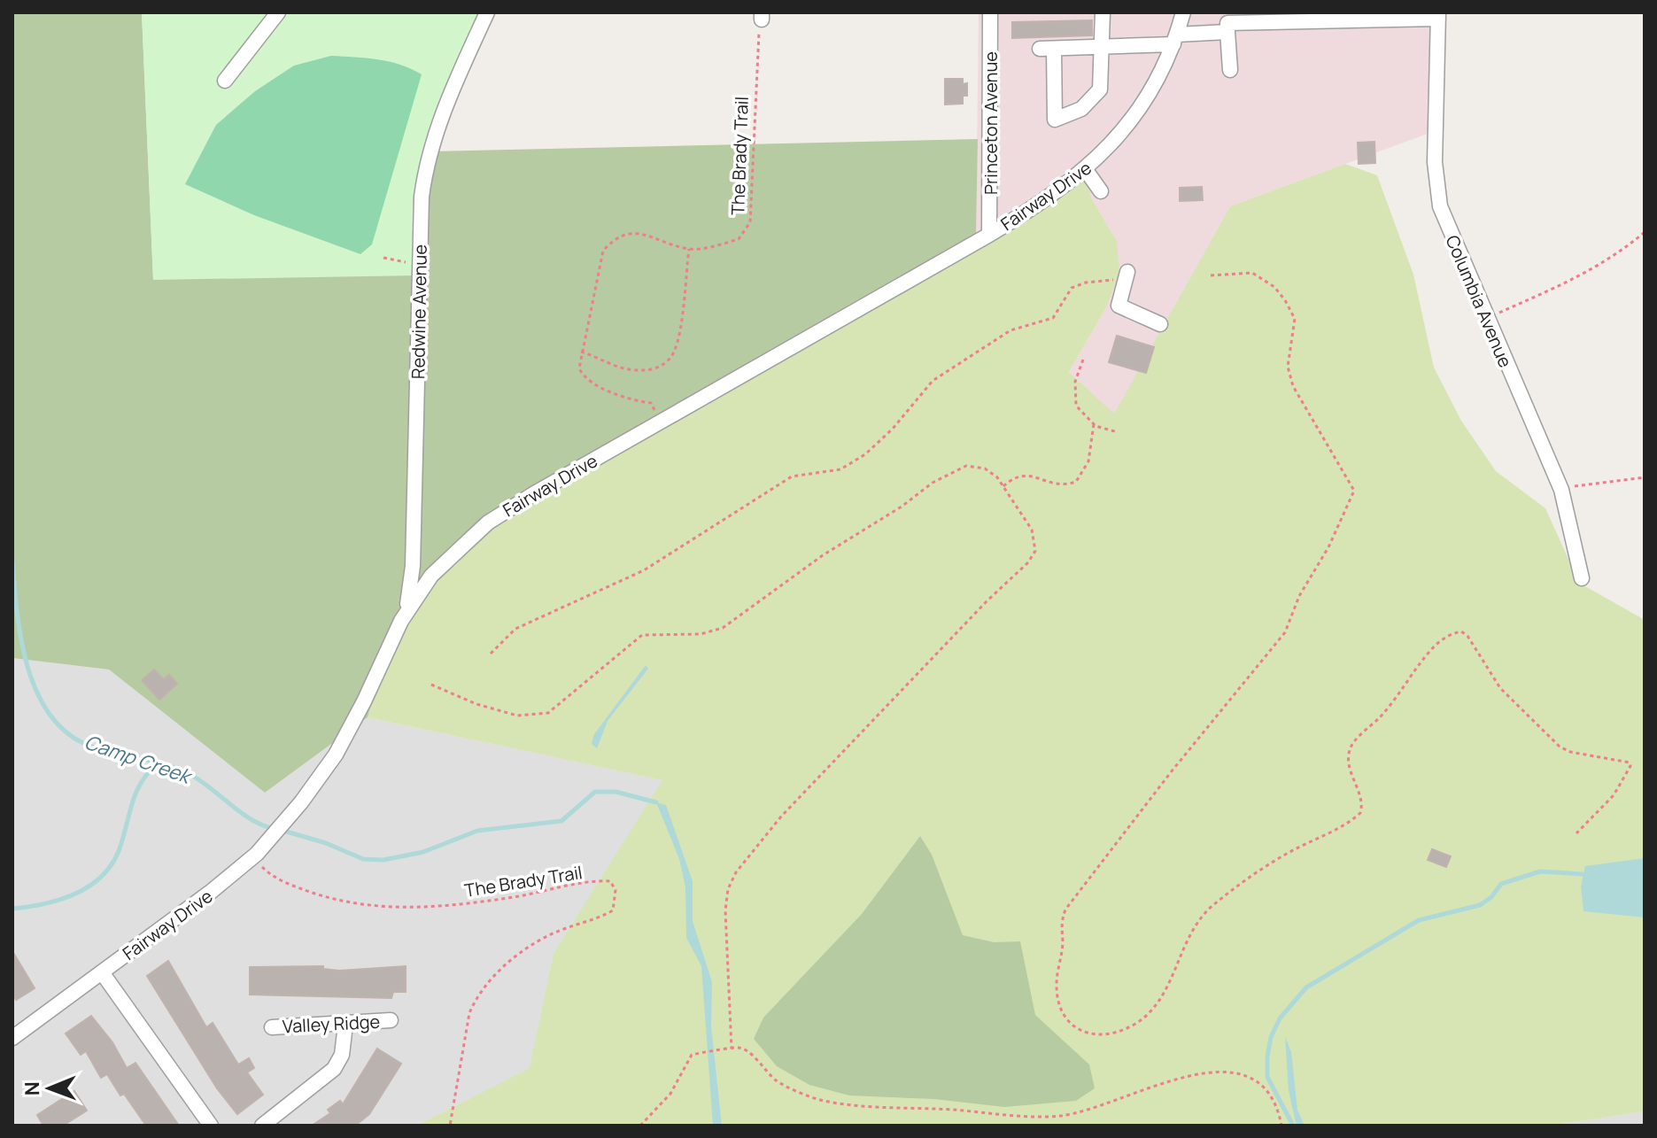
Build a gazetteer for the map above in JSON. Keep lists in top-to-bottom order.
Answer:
{
  "streets": {
    "street": [
      "Princeton Avenue",
      "Fairway Drive",
      "Columbia Avenue",
      "Redwine Avenue",
      "Valley Ridge"
    ],
    "path": ["The Brady Trail"]
  },
  "crossings": [
    ["Princeton Avenue", "Fairway Drive"],
    ["The Brady Trail", "Fairway Drive"],
    ["Fairway Drive", "Redwine Avenue"]
  ],
  "water": ["Camp Creek"],
  "north": "left"
}
